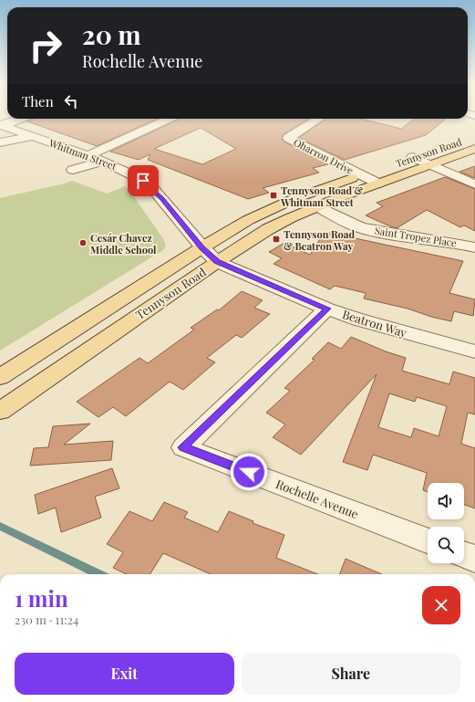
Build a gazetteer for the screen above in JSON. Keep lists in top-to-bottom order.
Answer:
{
  "streets": {
    "main road": ["Tennyson Road"],
    "street": [
      "Whitman Street",
      "Oharron Drive",
      "Saint Tropez Place",
      "Beatron Way",
      "Rochelle Avenue"
    ]
  },
  "crossings": [
    ["Tennyson Road", "Whitman Street"],
    ["Tennyson Road", "Oharron Drive"],
    ["Tennyson Road", "Saint Tropez Place"],
    ["Tennyson Road", "Beatron Way"],
    ["Whitman Street", "Beatron Way"],
    ["Beatron Way", "Rochelle Avenue"]
  ],
  "places": {
    "transit": ["Tennyson Road & Whitman Street", "Tennyson Road & Beatron Way"],
    "other": ["Cesár Chavez Middle School"]
  },
  "page": {
    "turn": ["20 m", "Rochelle Avenue"],
    "then": "Then",
    "heading": ["1 min", "230 m · 11:24"],
    "buttons": ["Exit", "Share"]
  }
}
